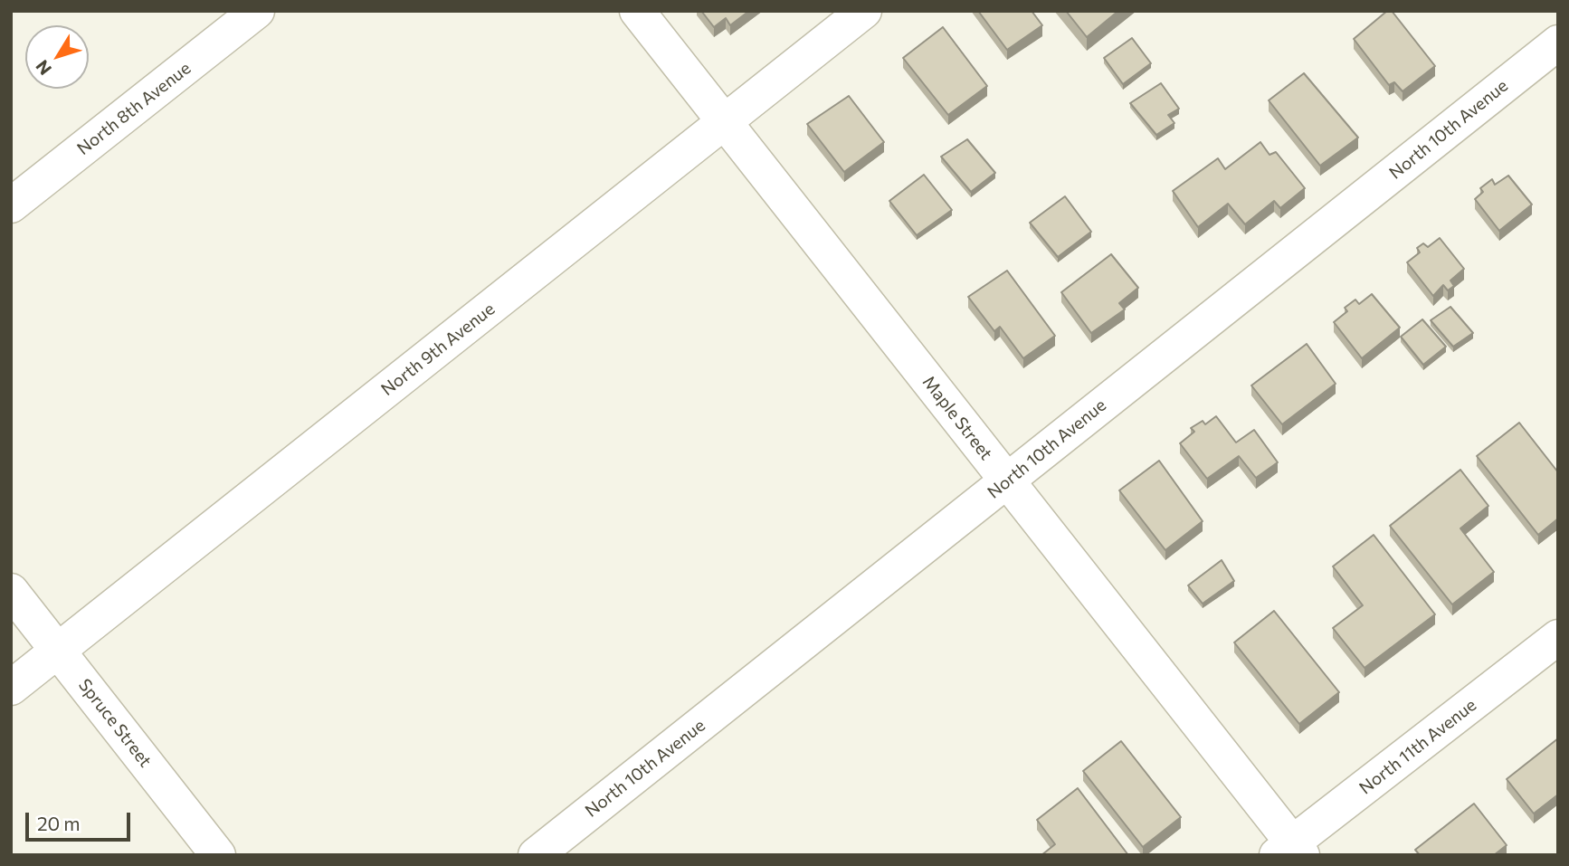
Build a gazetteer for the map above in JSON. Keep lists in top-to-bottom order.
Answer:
{
  "streets": {
    "street": [
      "North 8th Avenue",
      "North 10th Avenue",
      "North 9th Avenue",
      "Maple Street",
      "Spruce Street",
      "North 11th Avenue"
    ]
  },
  "crossings": [
    ["North 10th Avenue", "Maple Street"],
    ["North 9th Avenue", "Maple Street"],
    ["North 9th Avenue", "Spruce Street"],
    ["Maple Street", "North 11th Avenue"]
  ],
  "scale_bar": "20 m",
  "north": "bottom left"
}
